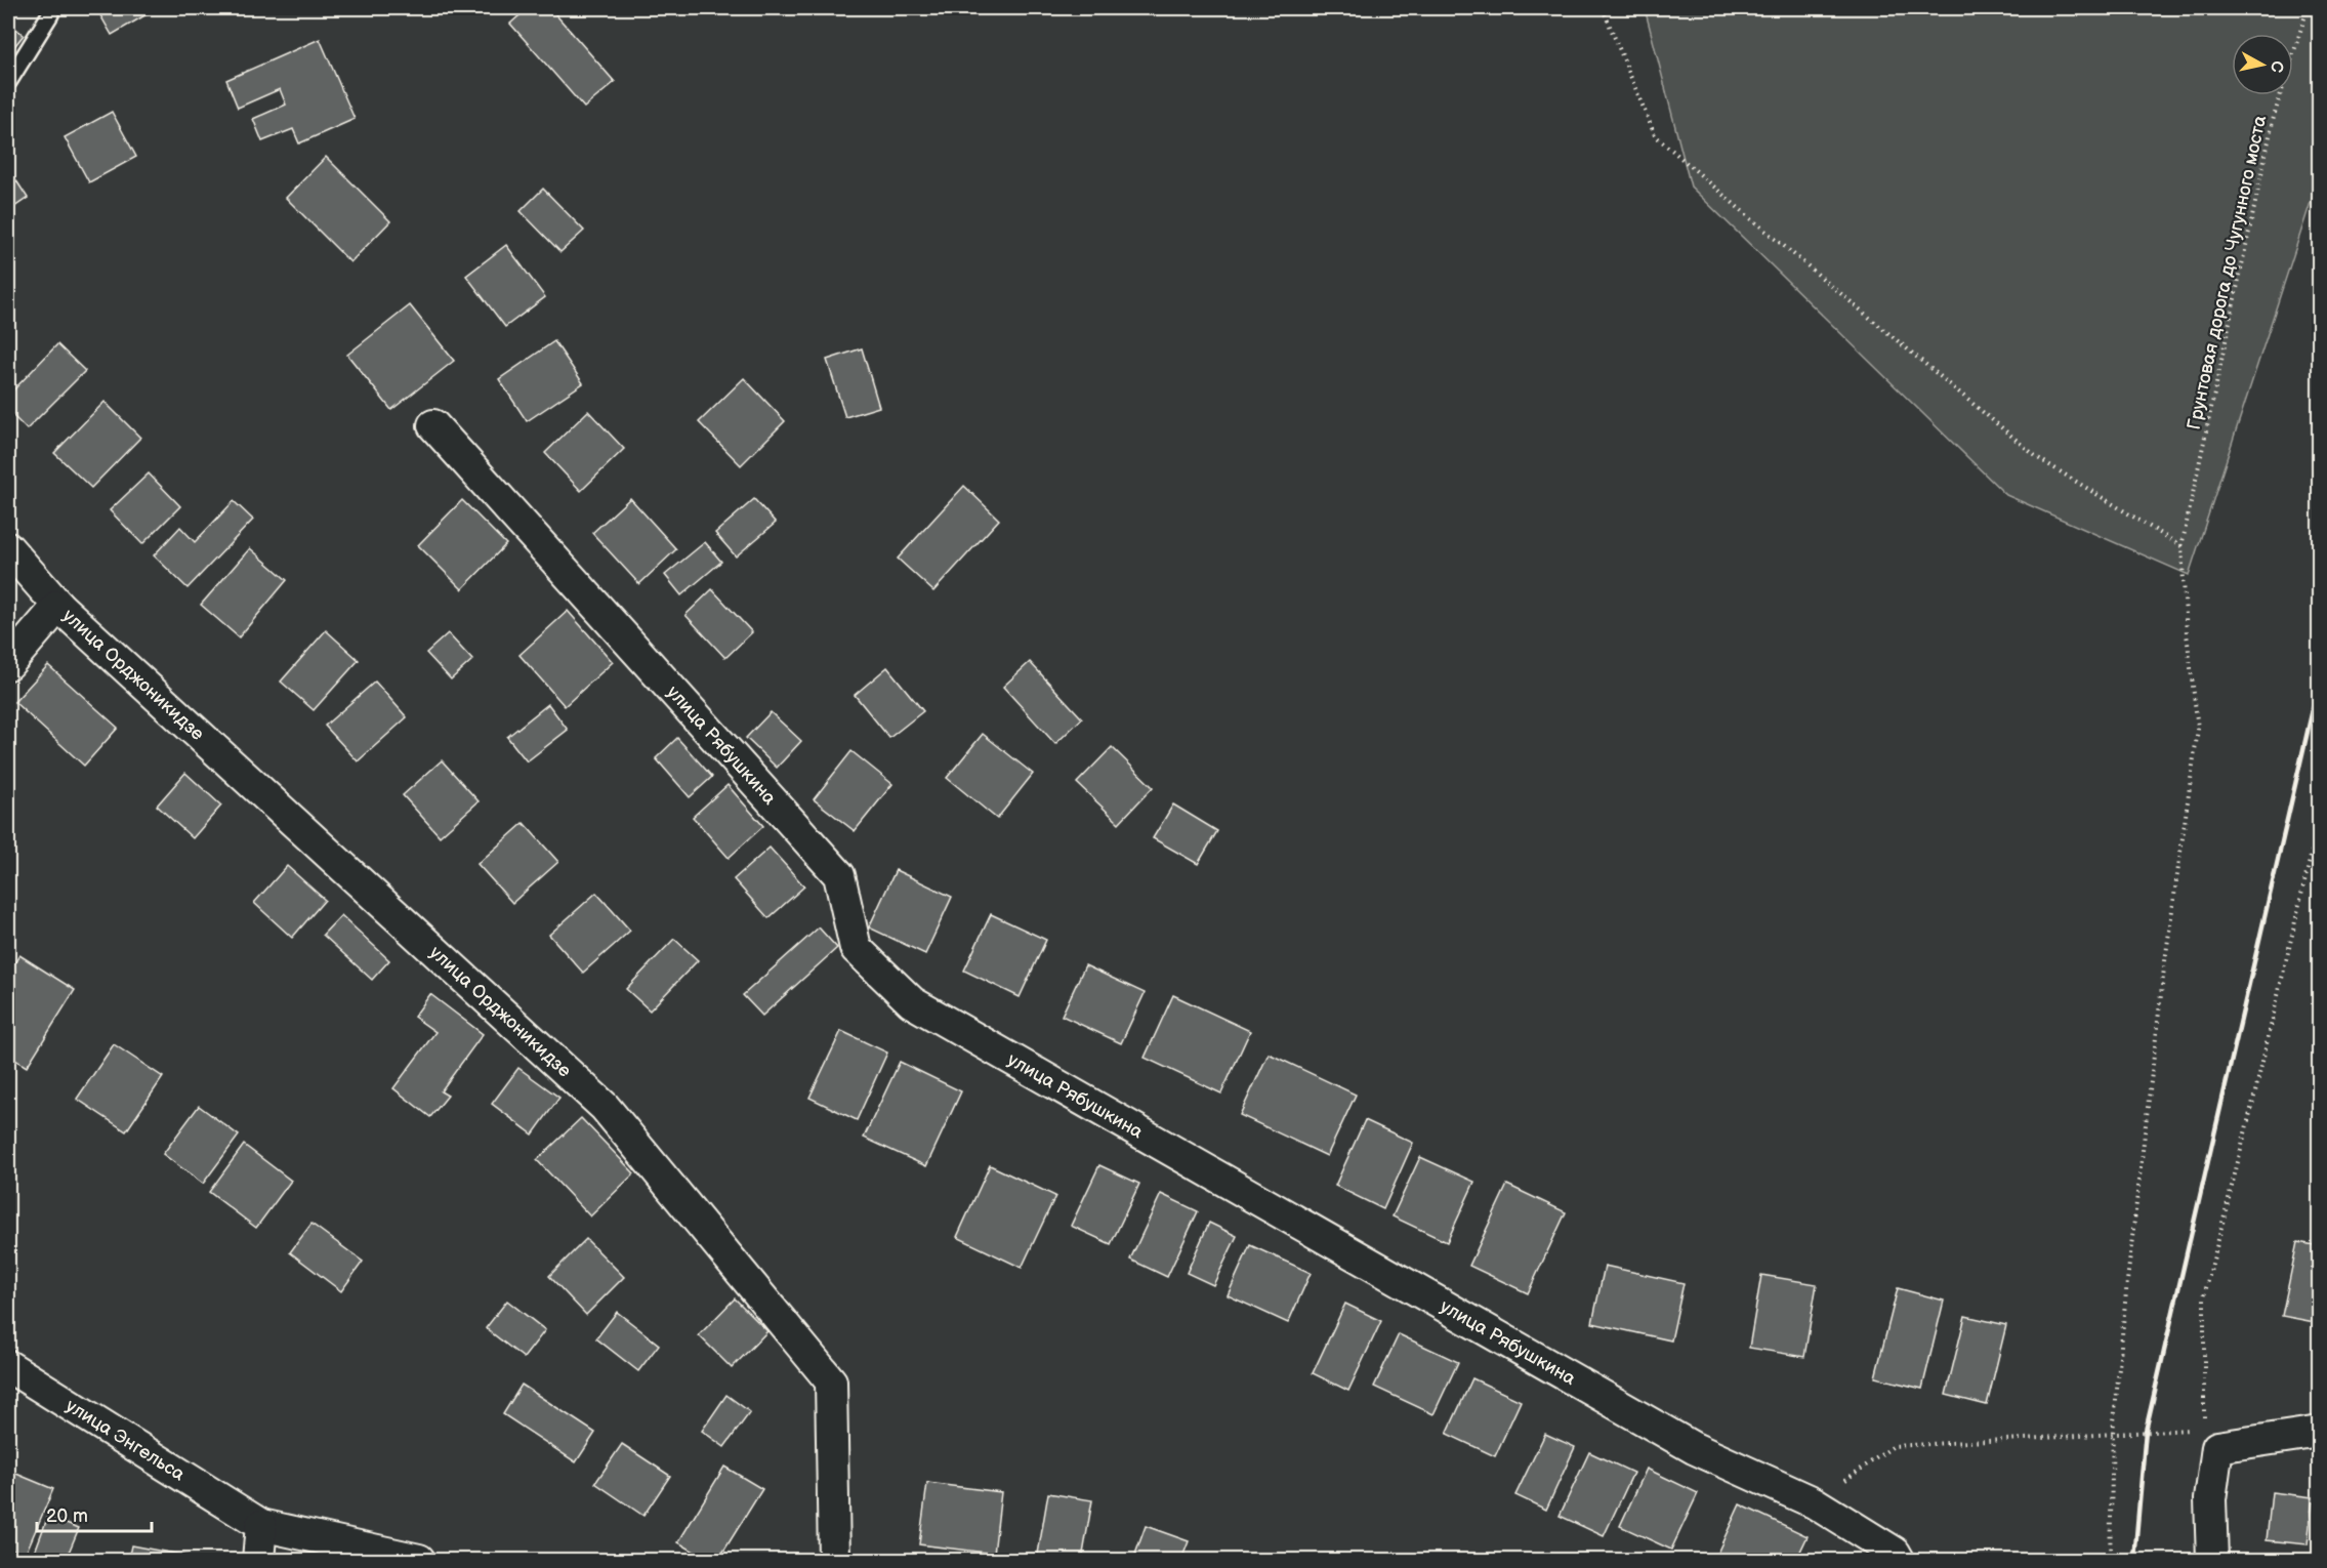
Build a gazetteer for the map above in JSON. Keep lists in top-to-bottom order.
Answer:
{
  "streets": {
    "street": ["улица Орджоникидзе", "улица Рябушкина", "улица Энгельса"],
    "path": ["Грунтовая дорога до Чугунного моста"]
  },
  "scale_bar": "20 m",
  "north": "right"
}
